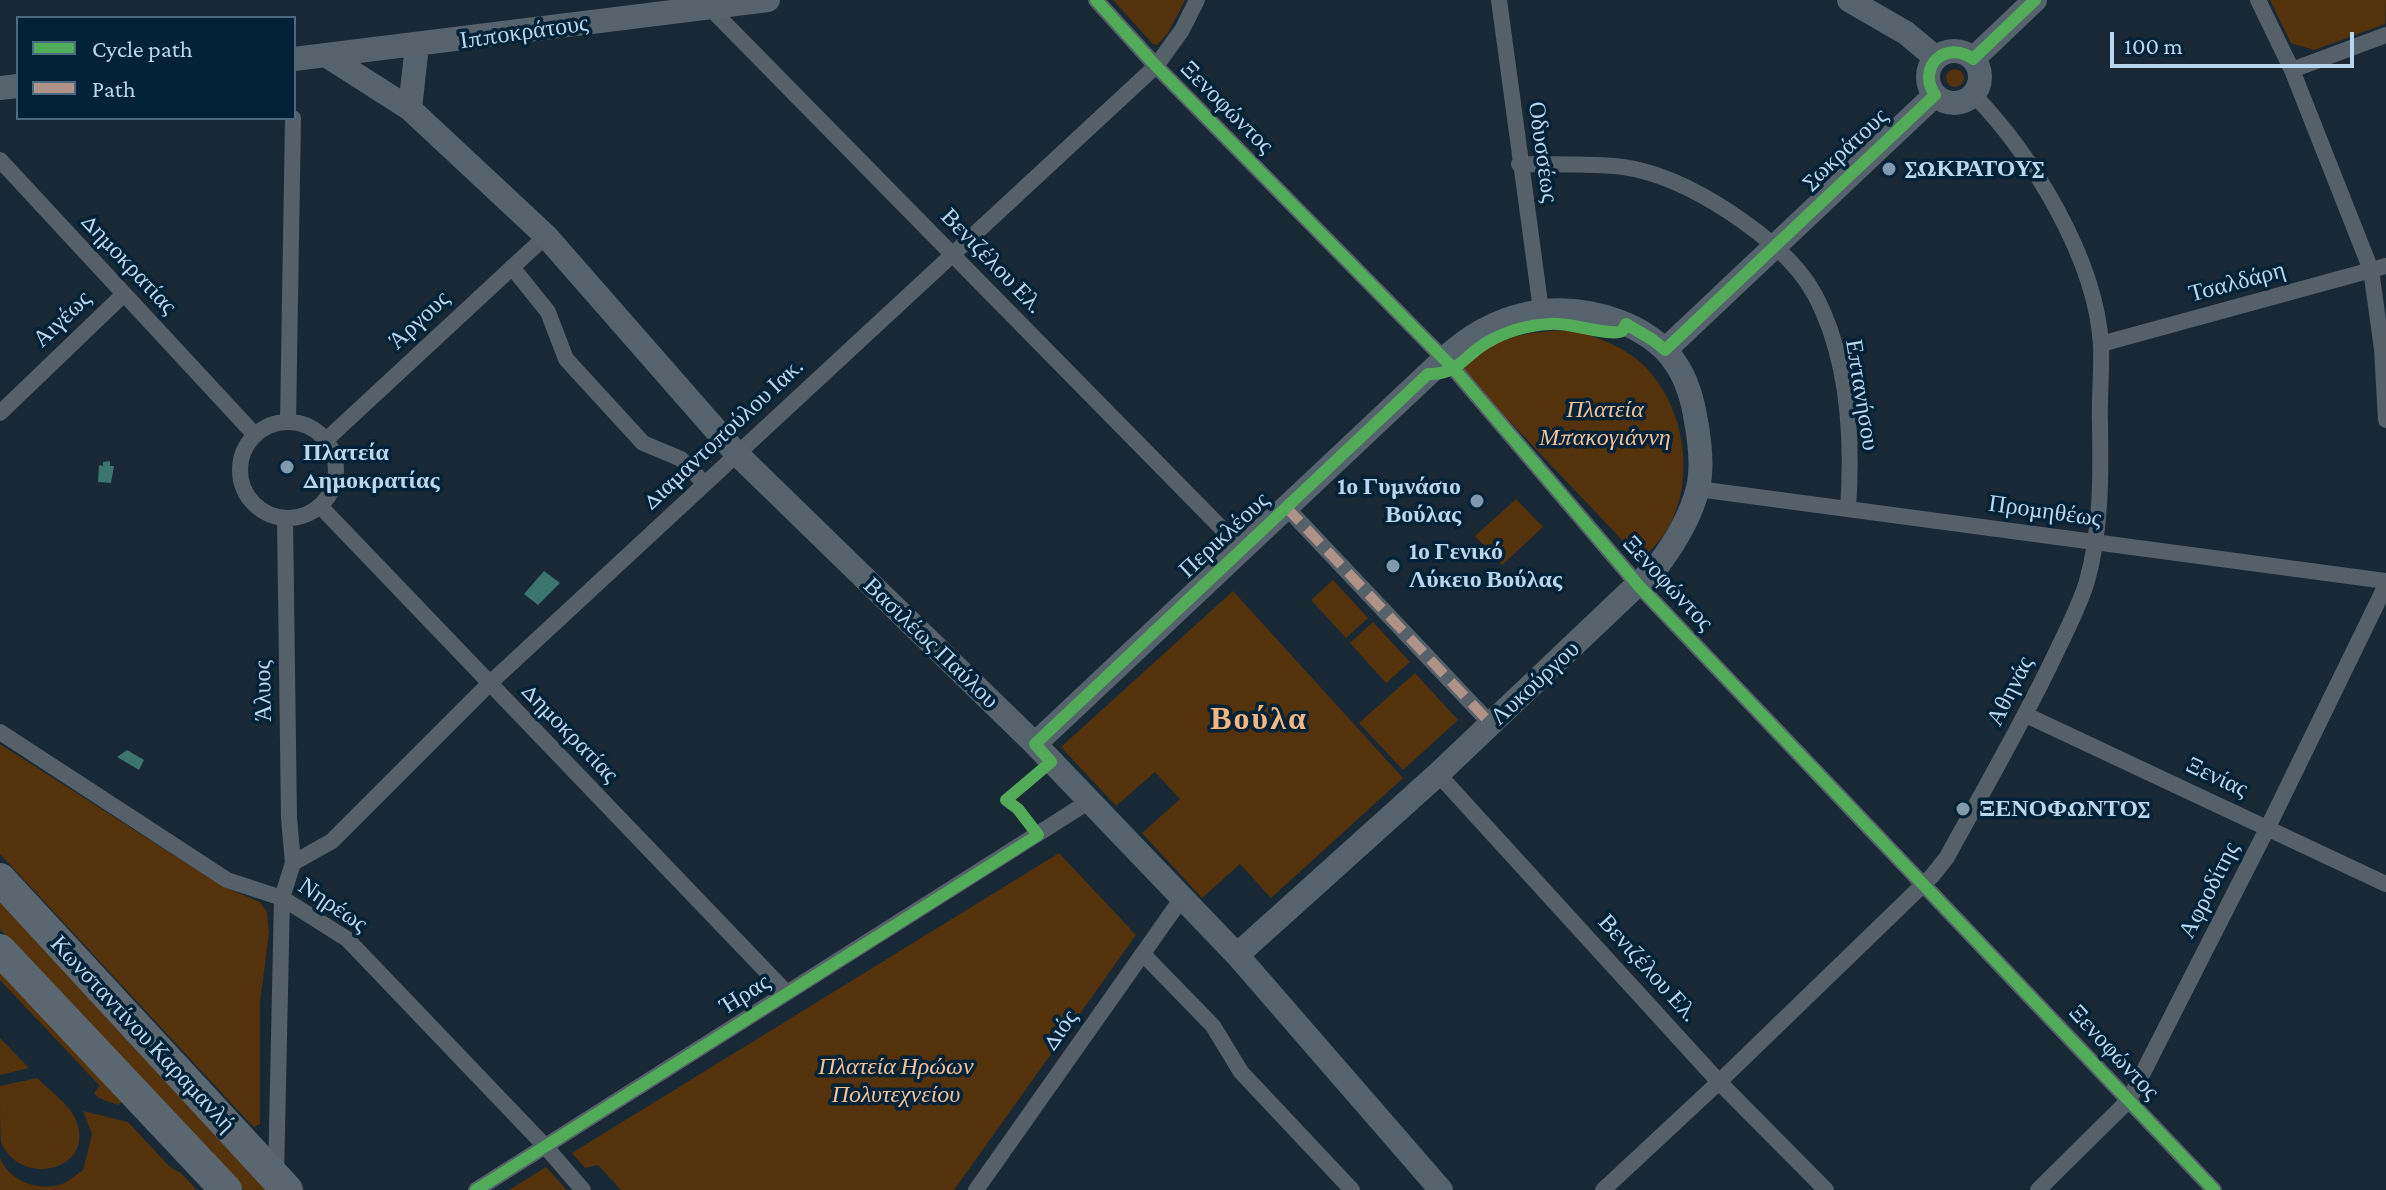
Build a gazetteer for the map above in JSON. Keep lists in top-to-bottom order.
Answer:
{
  "streets": {
    "highway": ["Κωνσταντίνου Καραμανλή"],
    "street": [
      "Ιπποκράτους",
      "Ξενοφώντος",
      "Σωκράτους",
      "Οδυσσέως",
      "Βενιζέλου Ελ.",
      "Δημοκρατίας",
      "Τσαλδάρη",
      "Αιγέως",
      "Άργους",
      "Επτανήσου",
      "Διαμαντοπούλου Ιακ.",
      "Προμηθέως",
      "Περικλέους",
      "Βασιλέως Παύλου",
      "Λυκούργου",
      "Άλυος",
      "Αθηνάς",
      "Ξενίας",
      "Αφροδίτης",
      "Νηρέως",
      "Ήρας",
      "Διός"
    ]
  },
  "crossings": [
    ["Ιπποκράτους", "Βενιζέλου Ελ."],
    ["Ιπποκράτους", "Βασιλέως Παύλου"],
    ["Ξενοφώντος", "Διαμαντοπούλου Ιακ."],
    ["Ξενοφώντος", "Περικλέους"],
    ["Ξενοφώντος", "Λυκούργου"],
    ["Ξενοφώντος", "Αθηνάς"],
    ["Ξενοφώντος", "Αφροδίτης"],
    ["Σωκράτους", "Επτανήσου"],
    ["Σωκράτους", "Περικλέους"],
    ["Σωκράτους", "Λυκούργου"],
    ["Σωκράτους", "Αθηνάς"],
    ["Οδυσσέως", "Επτανήσου"],
    ["Οδυσσέως", "Περικλέους"],
    ["Βενιζέλου Ελ.", "Διαμαντοπούλου Ιακ."],
    ["Βενιζέλου Ελ.", "Περικλέους"],
    ["Βενιζέλου Ελ.", "Λυκούργου"],
    ["Βενιζέλου Ελ.", "Αθηνάς"],
    ["Δημοκρατίας", "Αιγέως"],
    ["Δημοκρατίας", "Άργους"],
    ["Δημοκρατίας", "Διαμαντοπούλου Ιακ."],
    ["Δημοκρατίας", "Άλυος"],
    ["Δημοκρατίας", "Ήρας"],
    ["Τσαλδάρη", "Αθηνάς"],
    ["Άργους", "Βασιλέως Παύλου"],
    ["Άργους", "Άλυος"],
    ["Επτανήσου", "Προμηθέως"],
    ["Διαμαντοπούλου Ιακ.", "Βασιλέως Παύλου"],
    ["Διαμαντοπούλου Ιακ.", "Άλυος"],
    ["Προμηθέως", "Λυκούργου"],
    ["Προμηθέως", "Αθηνάς"],
    ["Προμηθέως", "Αφροδίτης"],
    ["Περικλέους", "Βασιλέως Παύλου"],
    ["Περικλέους", "Λυκούργου"],
    ["Βασιλέως Παύλου", "Λυκούργου"],
    ["Βασιλέως Παύλου", "Ήρας"],
    ["Βασιλέως Παύλου", "Διός"],
    ["Αθηνάς", "Ξενίας"],
    ["Ξενίας", "Αφροδίτης"],
    ["Νηρέως", "Ήρας"]
  ],
  "districts": ["Βούλα"],
  "parks": ["Πλατεία Μπακογιάννη", "Πλατεία Ηρώων Πολυτεχνείου"],
  "places": [
    "ΣΩΚΡΑΤΟΥΣ",
    "Πλατεία Δημοκρατίας",
    "1ο Γυμνάσιο Βούλας",
    "1ο Γενικό Λύκειο Βούλας",
    "ΞΕΝΟΦΩΝΤΟΣ"
  ],
  "legend": ["Cycle path", "Path"],
  "scale_bar": "100 m"
}
